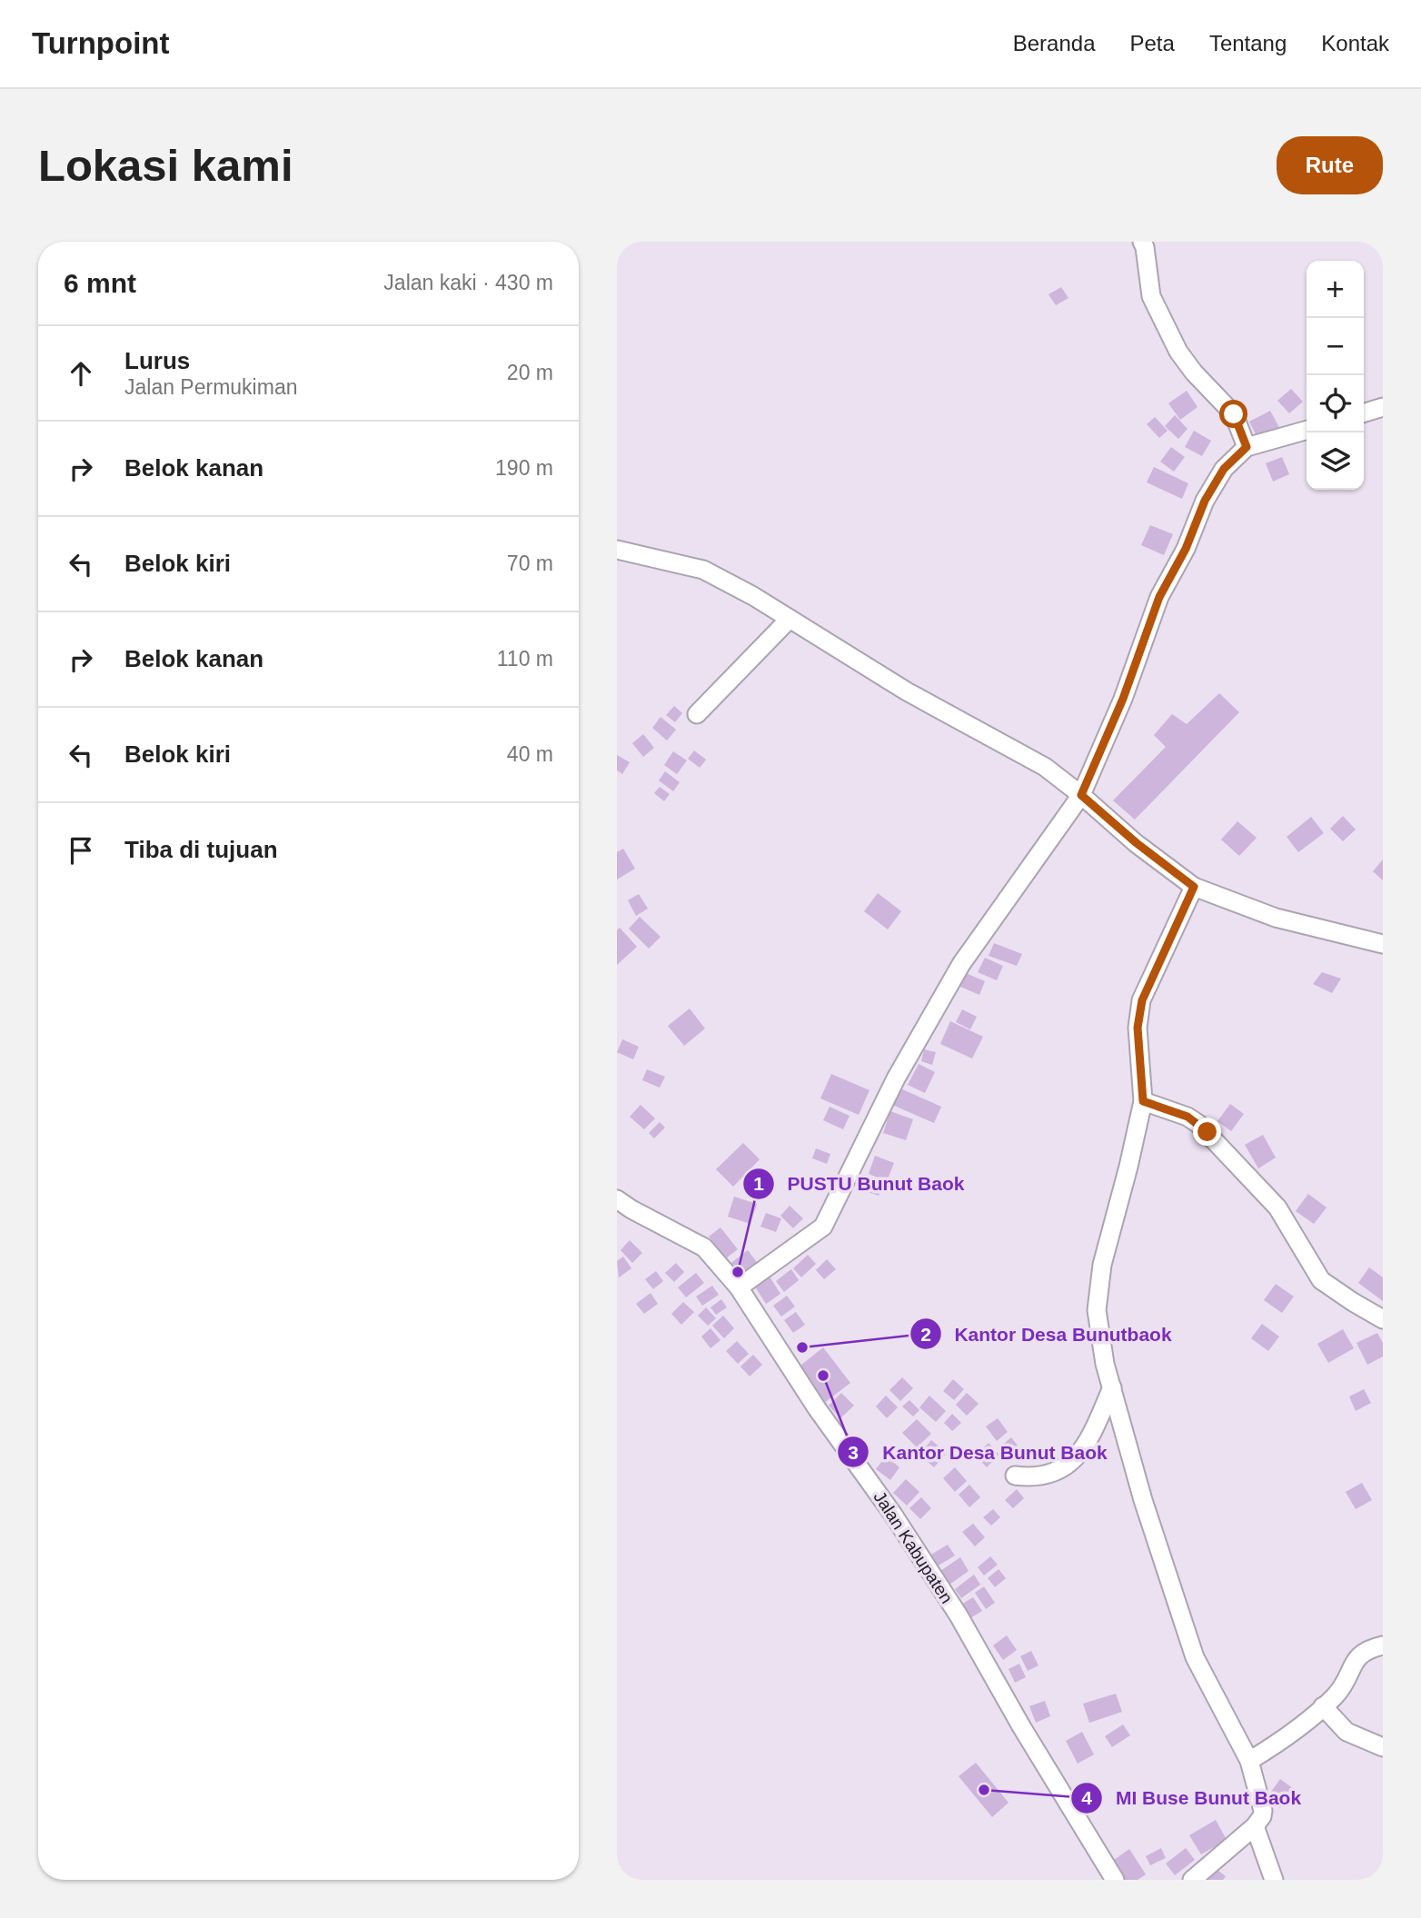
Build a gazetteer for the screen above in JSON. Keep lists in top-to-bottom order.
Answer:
{
  "streets": {
    "street": ["Jalan Kabupaten"]
  },
  "places": [
    "PUSTU Bunut Baok",
    "Kantor Desa Bunutbaok",
    "Kantor Desa Bunut Baok",
    "MI Buse Bunut Baok"
  ],
  "page": {
    "header": "Turnpoint",
    "nav": [
      "Beranda",
      "Peta",
      "Tentang",
      "Kontak"
    ],
    "buttons": "Rute",
    "title": "Lokasi kami",
    "heading": ["6 mnt", "Jalan kaki · 430 m"],
    "map_buttons": ["+", "−"],
    "list": [
      ["Lurus", "Jalan Permukiman", "20 m"],
      ["Belok kanan", "190 m"],
      ["Belok kiri", "70 m"],
      ["Belok kanan", "110 m"],
      ["Belok kiri", "40 m"],
      "Tiba di tujuan"
    ]
  }
}
